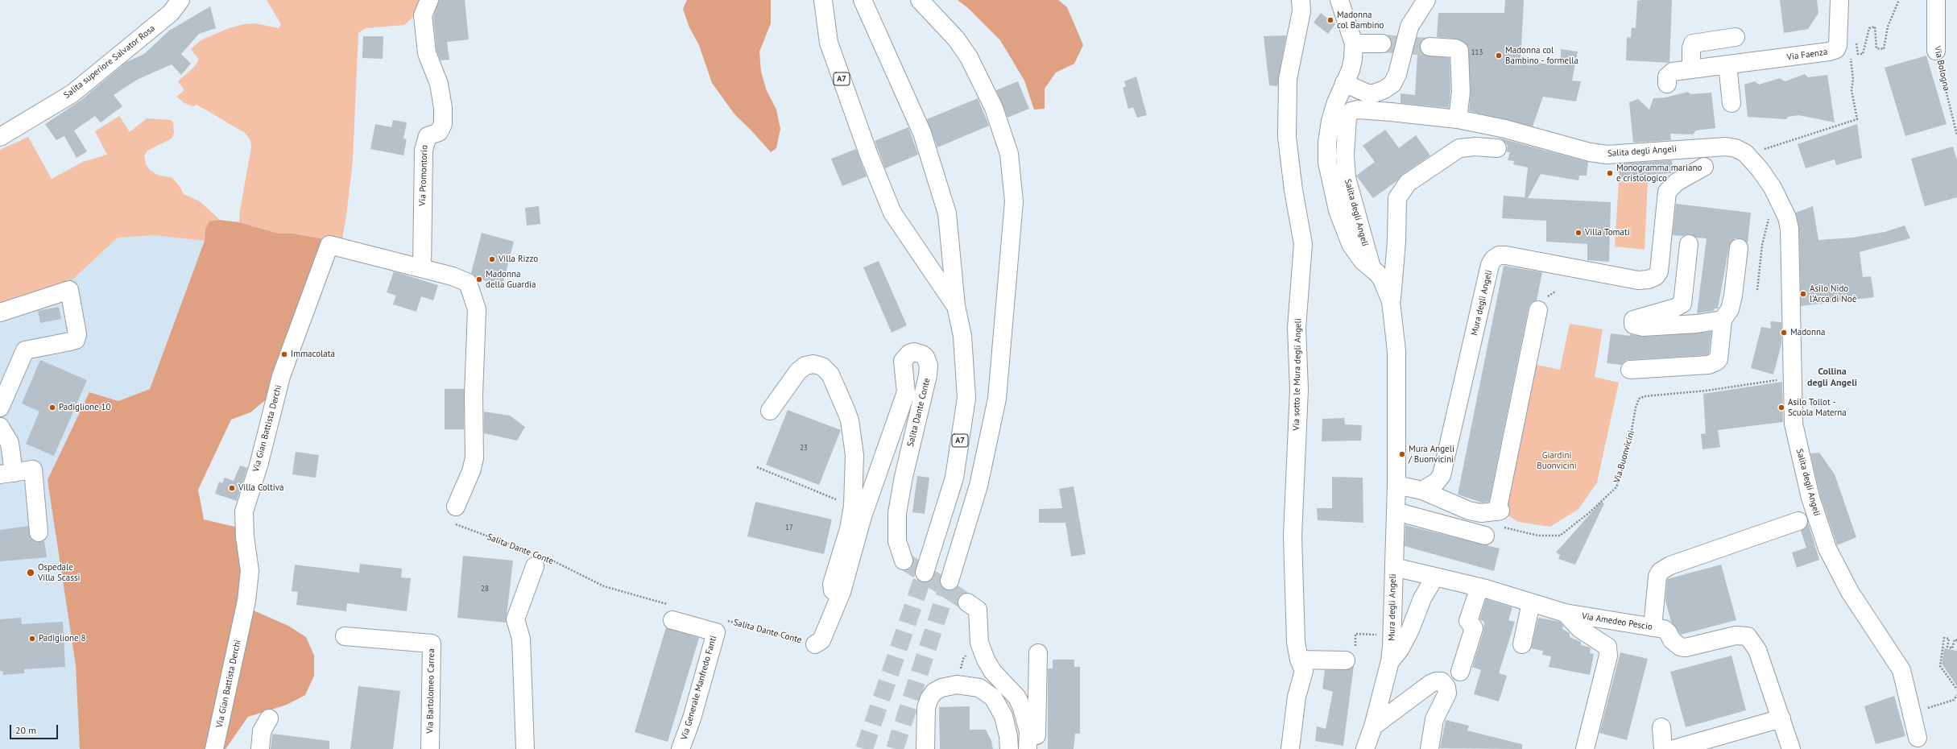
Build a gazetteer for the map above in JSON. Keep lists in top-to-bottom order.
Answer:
{
  "streets": {
    "main road": [
      "Via Faenza",
      "Salita superiore Salvator Rosa",
      "Via Bologna",
      "A7",
      "Salita degli Angeli",
      "Via Promontorio",
      "Mura degli Angeli",
      "Via sotto le Mura degli Angeli",
      "Salita Dante Conte",
      "Via Gian Battista Derchi",
      "Via Amedeo Pescio",
      "Via Generale Manfredo Fanti",
      "Via Bartolomeo Carrea"
    ],
    "path": ["Via Buonvicini"]
  },
  "crossings": [
    ["Salita degli Angeli", "Mura degli Angeli"],
    ["Salita degli Angeli", "Via Buonvicini"],
    ["Via Promontorio", "Via Gian Battista Derchi"],
    ["Mura degli Angeli", "Via Amedeo Pescio"],
    ["Salita Dante Conte", "Via Generale Manfredo Fanti"]
  ],
  "districts": ["Collina degli Angeli"],
  "parks": ["Giardini Buonvicini"],
  "places": [
    "Madonna col Bambino",
    "Madonna col Bambino - formella",
    "Monogramma mariano e cristologico",
    "Villa Tomati",
    "Villa Rizzo",
    "Madonna della Guardia",
    "Asilo Nido l’Arca di Noè",
    "Madonna",
    "Immacolata",
    "Padiglione 10",
    "Asilo Tollot - Scuola Materna",
    "Mura Angeli / Buonvicini",
    "Villa Coltiva",
    "Ospedale Villa Scassi",
    "Padiglione 8"
  ],
  "house_numbers": [
    "113",
    "23",
    "17",
    "28"
  ],
  "scale_bar": "20 m"
}
